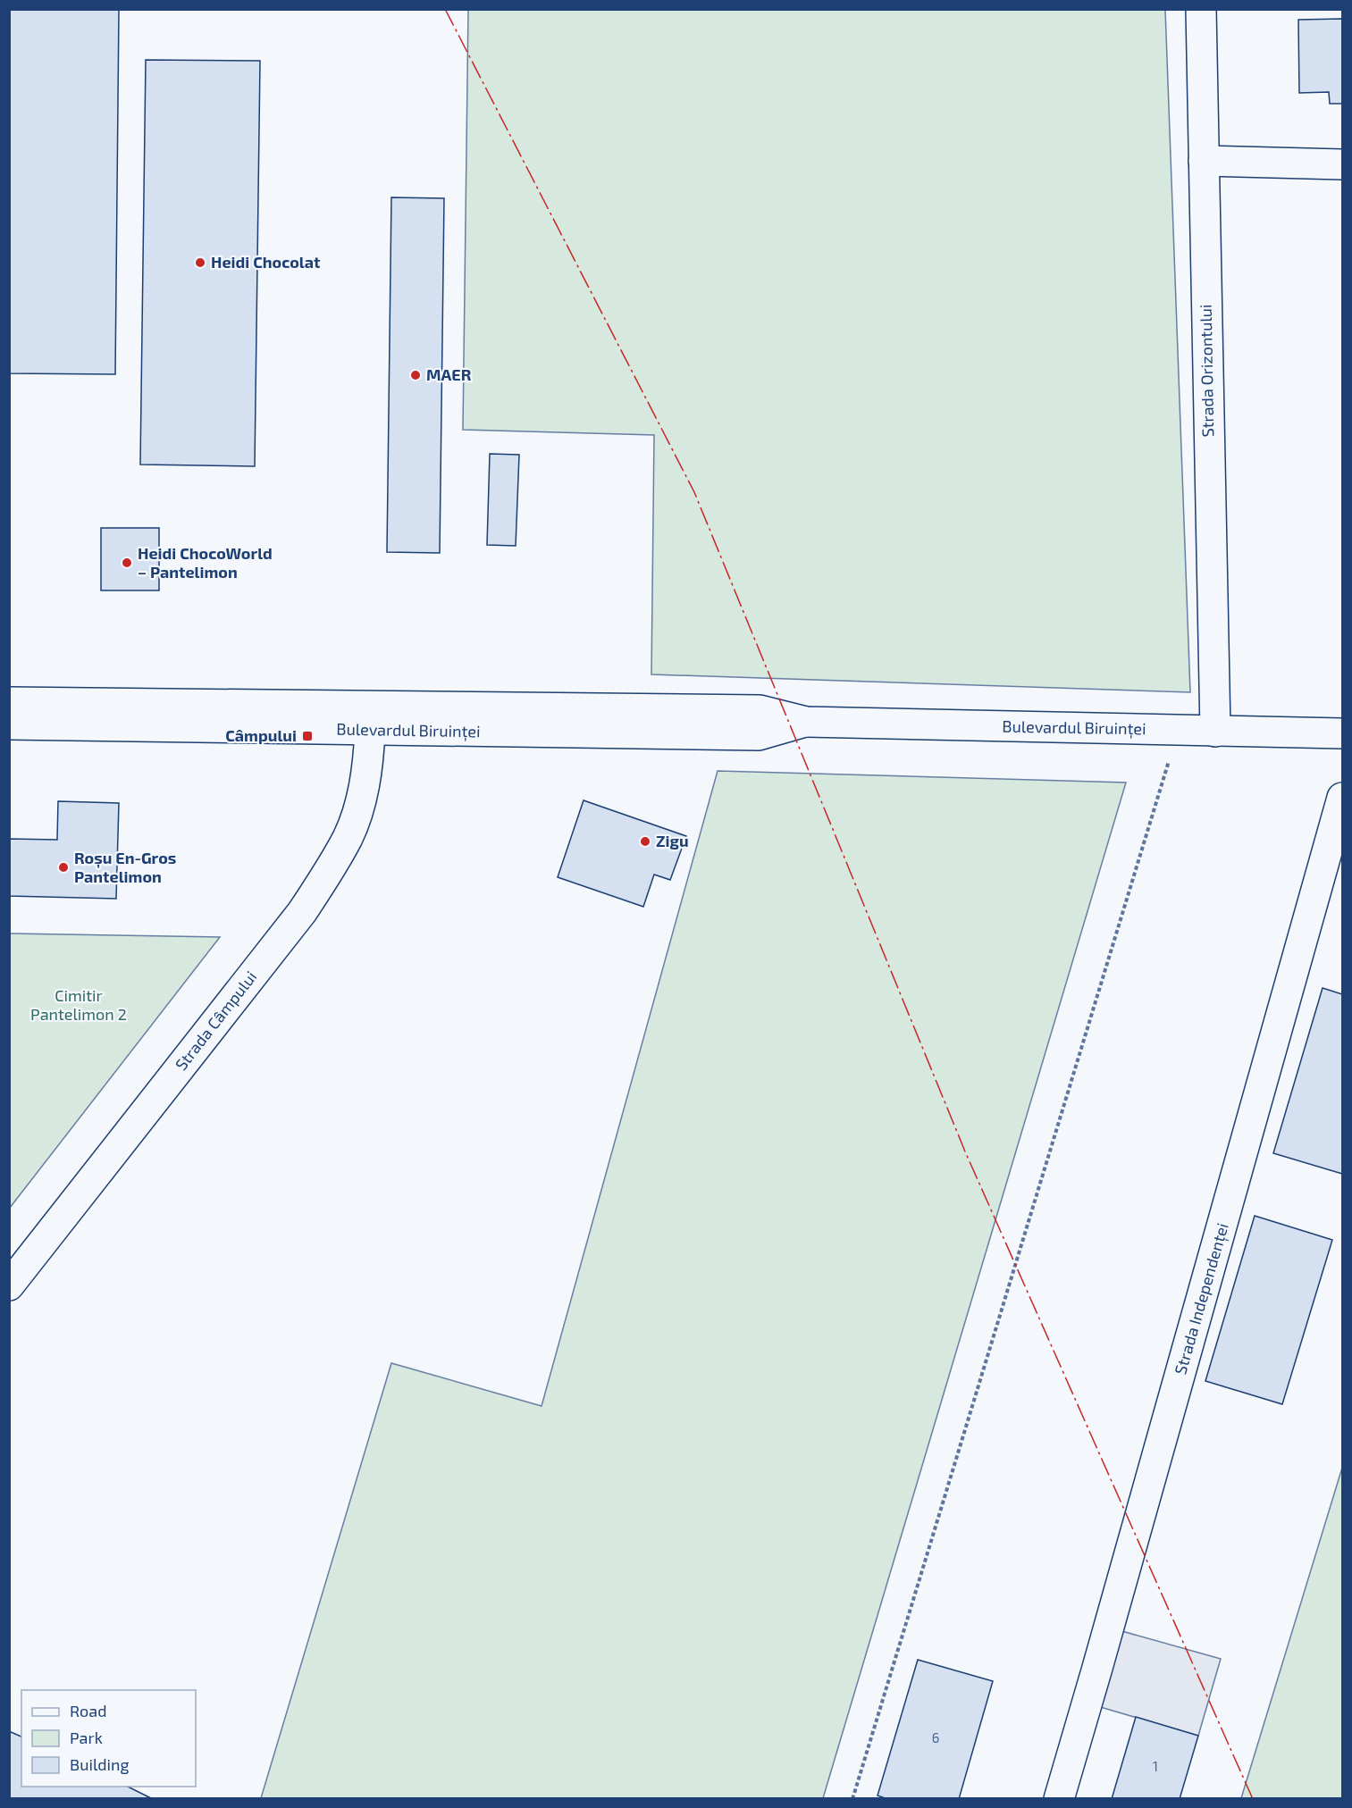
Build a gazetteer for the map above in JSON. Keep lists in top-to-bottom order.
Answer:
{
  "streets": {
    "street": [
      "Strada Orizontului",
      "Bulevardul Biruinței",
      "Strada Câmpului",
      "Strada Independenței"
    ]
  },
  "crossings": [
    ["Strada Orizontului", "Bulevardul Biruinței"],
    ["Bulevardul Biruinței", "Strada Câmpului"]
  ],
  "parks": ["Cimitir Pantelimon 2"],
  "places": {
    "other": [
      "Heidi Chocolat",
      "MAER",
      "Heidi ChocoWorld – Pantelimon",
      "Zigu",
      "Roșu En-Gros Pantelimon"
    ],
    "transit": ["Câmpului"]
  },
  "house_numbers": ["6", "1"],
  "legend": ["Road", "Park", "Building"]
}
